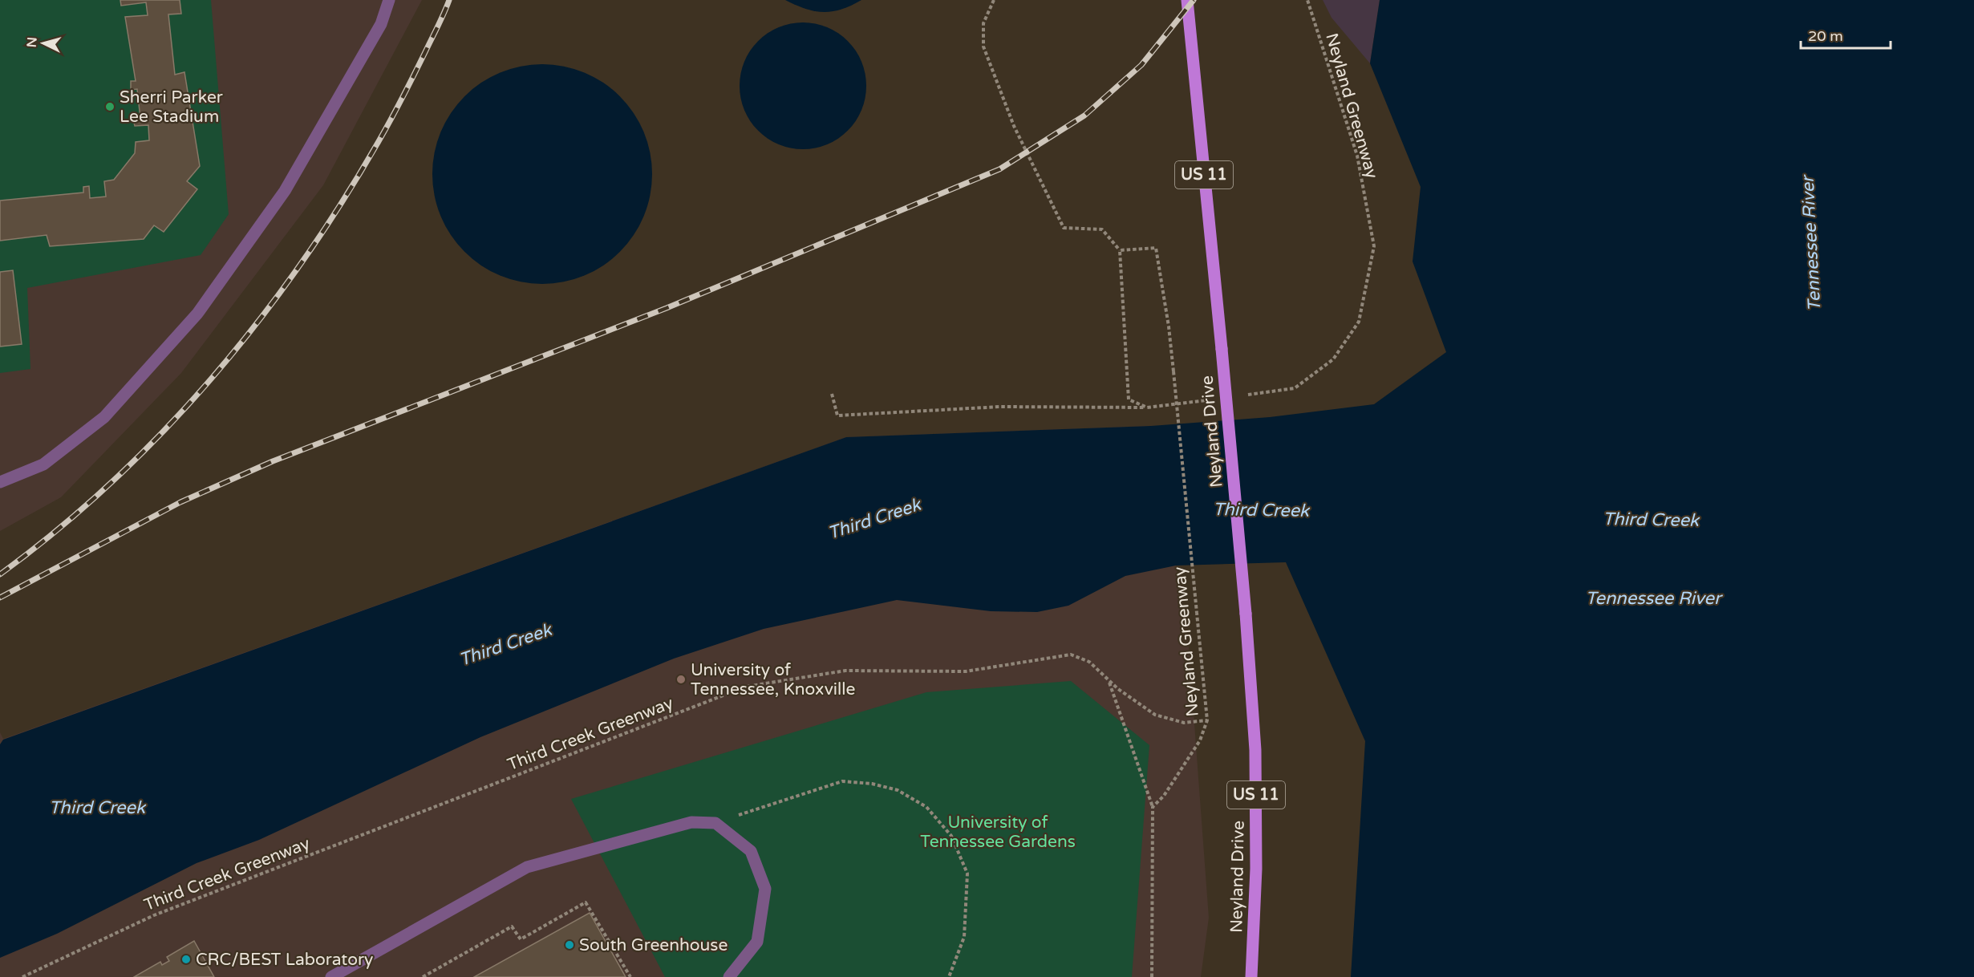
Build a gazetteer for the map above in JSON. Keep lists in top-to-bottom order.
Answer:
{
  "streets": {
    "main road": ["US 11", "Neyland Drive"],
    "path": ["Neyland Greenway", "Third Creek Greenway"]
  },
  "crossings": [
    ["Neyland Greenway", "Third Creek Greenway"]
  ],
  "water": ["Tennessee River", "Third Creek"],
  "parks": ["University of Tennessee Gardens"],
  "places": [
    "Sherri Parker Lee Stadium",
    "University of Tennessee, Knoxville",
    "South Greenhouse",
    "CRC/BEST Laboratory"
  ],
  "scale_bar": "20 m",
  "north": "left"
}
